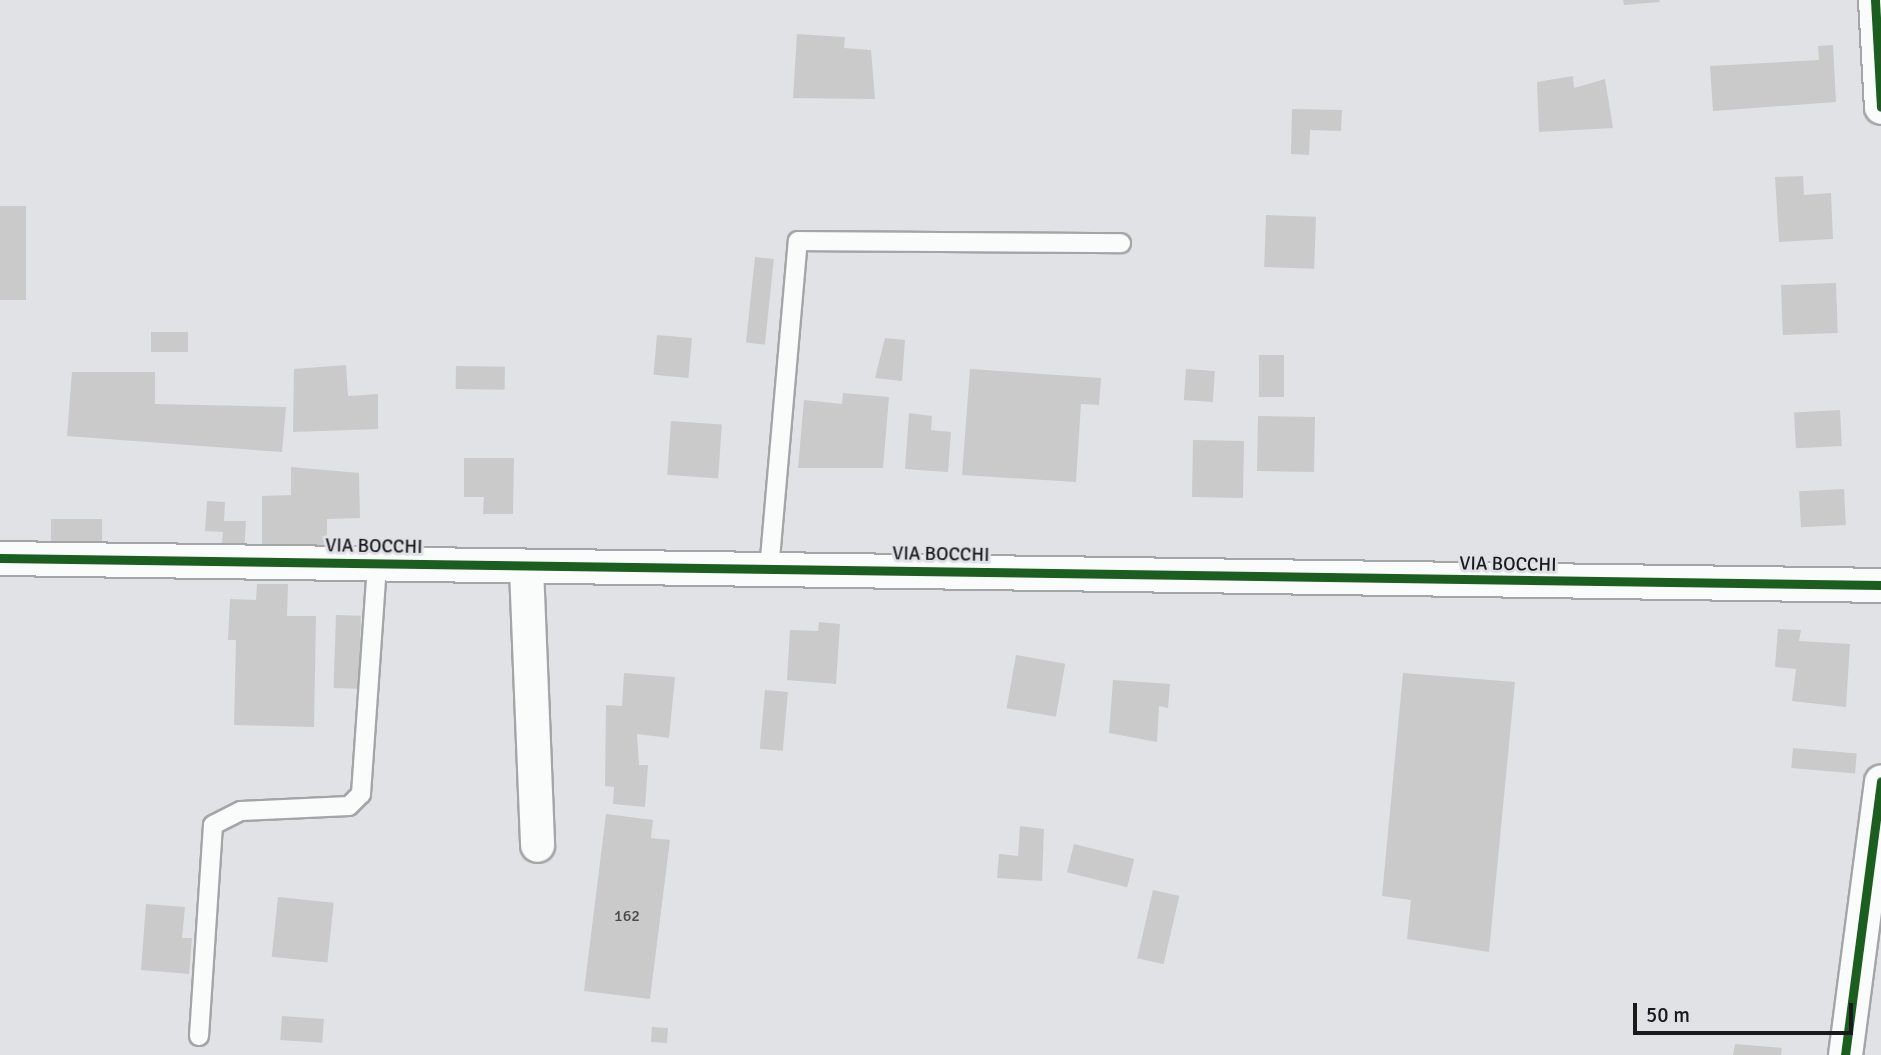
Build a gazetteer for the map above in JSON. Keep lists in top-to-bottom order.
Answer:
{
  "streets": {
    "street": ["VIA BOCCHI"]
  },
  "house_numbers": ["162"],
  "scale_bar": "50 m"
}
